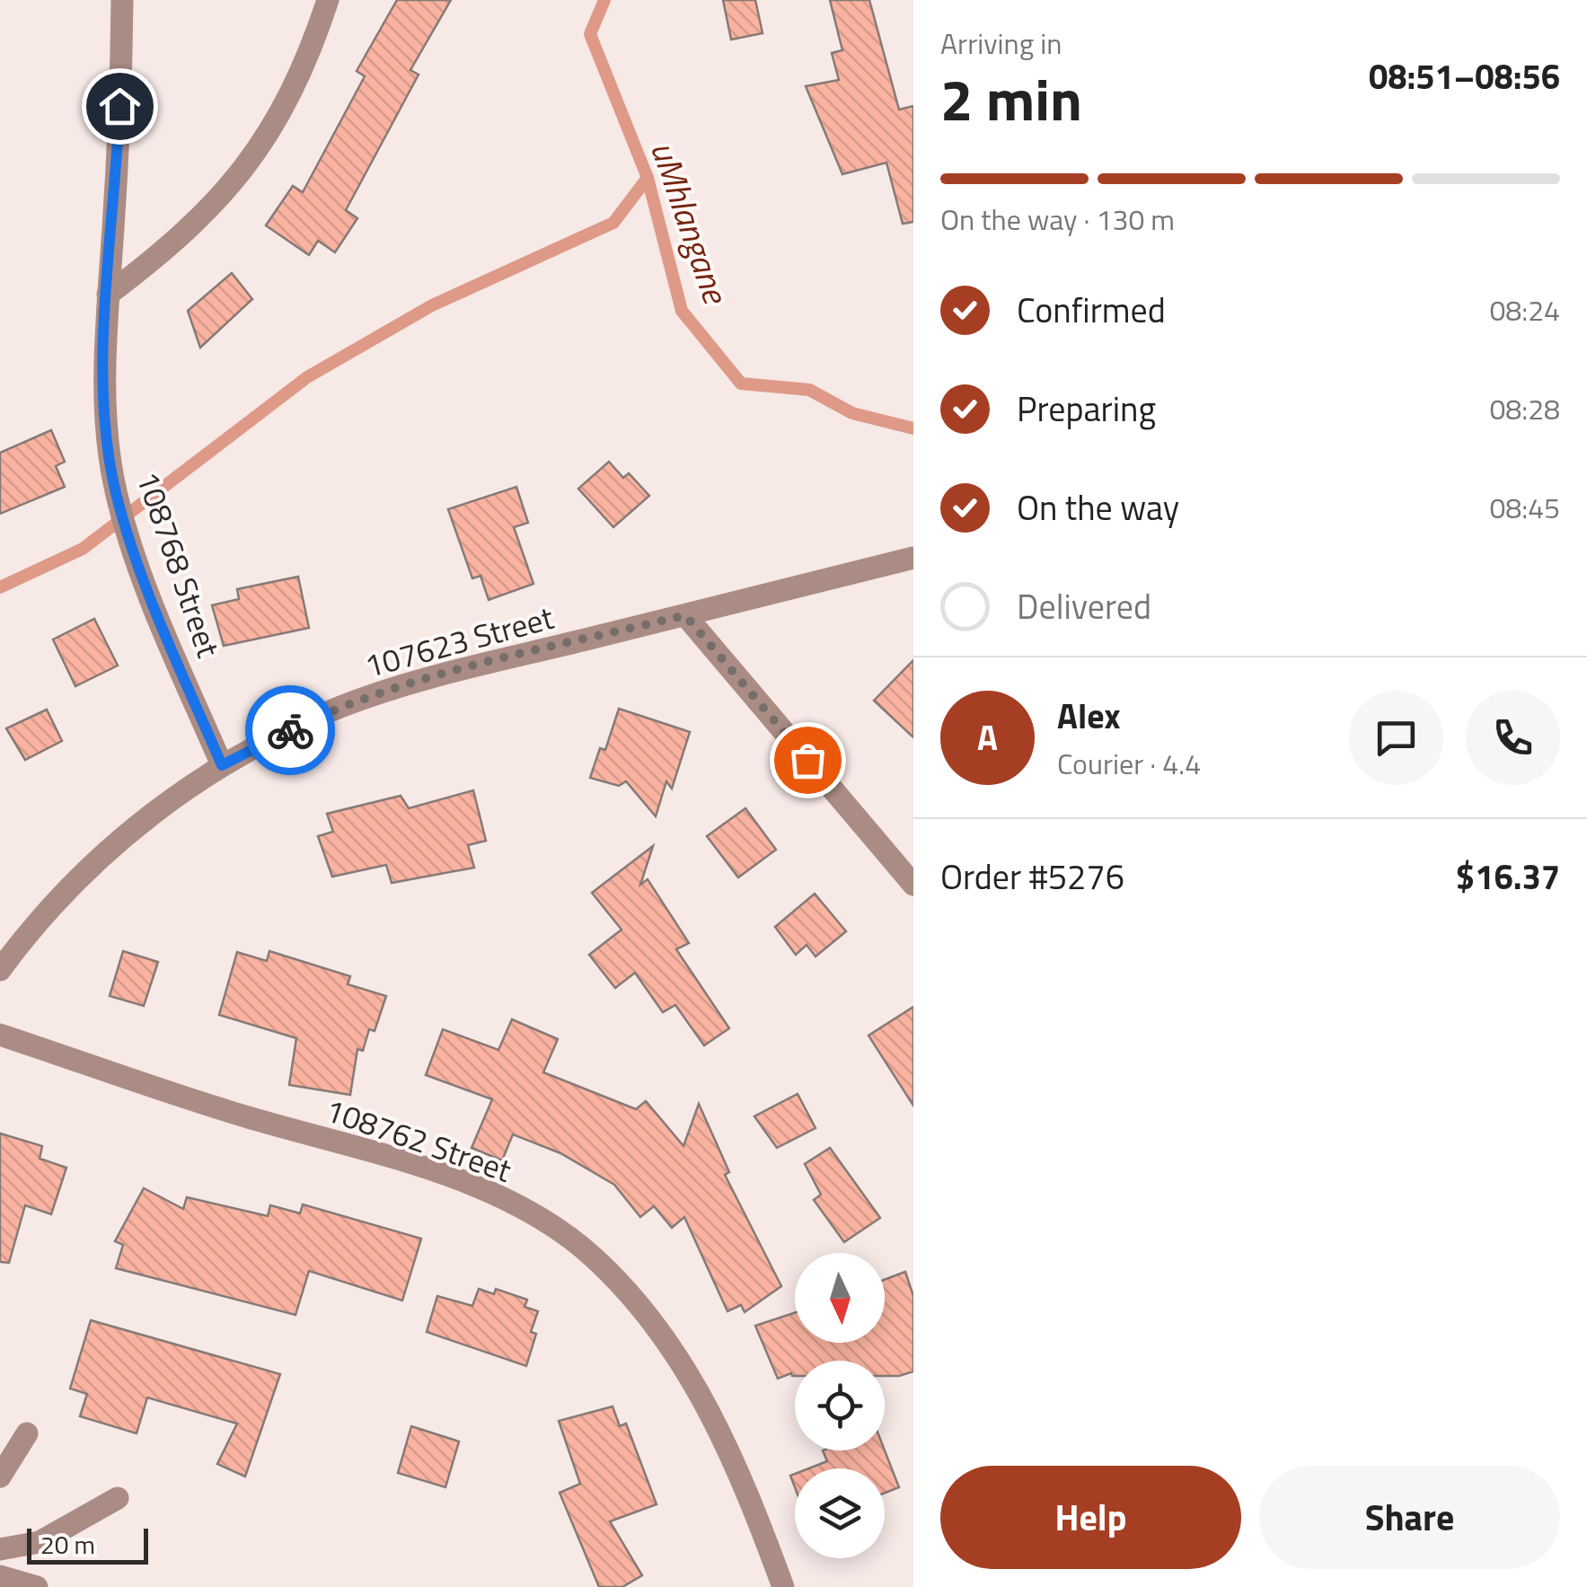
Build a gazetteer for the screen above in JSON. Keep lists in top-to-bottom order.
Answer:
{
  "streets": {
    "street": ["108768 Street", "107623 Street", "108762 Street"]
  },
  "crossings": [
    ["108768 Street", "107623 Street"]
  ],
  "water": ["uMhlangane"],
  "scale_bar": "20 m",
  "north": "bottom",
  "page": {
    "heading": ["2 min", "Arriving in", "08:51–08:56"],
    "panel": [
      "Alex",
      "Courier · 4.4",
      "Order #5276",
      "$16.37"
    ],
    "bar": "On the way · 130 m",
    "list": [
      ["Confirmed", "08:24"],
      ["Preparing", "08:28"],
      ["On the way", "08:45"],
      "Delivered"
    ],
    "round": "A",
    "buttons": ["Help", "Share"],
    "scale": "20 m"
  }
}
